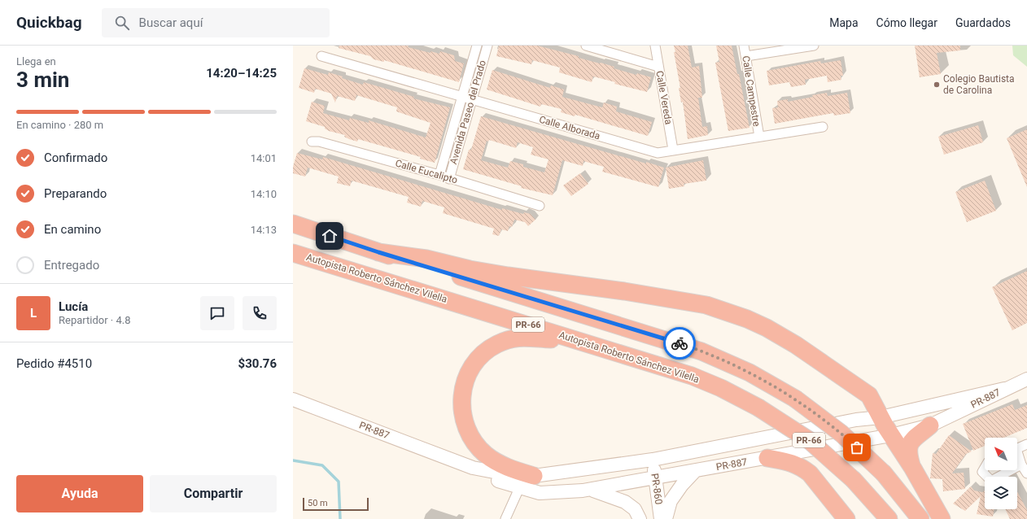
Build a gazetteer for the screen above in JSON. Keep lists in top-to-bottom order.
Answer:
{
  "streets": {
    "highway": ["Autopista Roberto Sánchez Vilella", "PR-66"],
    "street": [
      "Calle Campestre",
      "Calle Vereda",
      "Avenida Paseo del Prado",
      "Calle Alborada",
      "Calle Eucalipto",
      "PR-887",
      "PR-860"
    ]
  },
  "crossings": [
    ["Calle Campestre", "Calle Alborada"],
    ["Calle Vereda", "Calle Alborada"],
    ["Avenida Paseo del Prado", "Calle Alborada"],
    ["Avenida Paseo del Prado", "Calle Eucalipto"],
    ["PR-887", "PR-860"]
  ],
  "places": ["Colegio Bautista de Carolina"],
  "scale_bar": "50 m",
  "north": "top left",
  "page": {
    "header": "Quickbag",
    "search": "Buscar aquí",
    "nav": ["Mapa", "Cómo llegar", "Guardados"],
    "heading": ["3 min", "Llega en", "14:20–14:25"],
    "panel": [
      "Lucía",
      "Repartidor · 4.8",
      "Pedido #4510",
      "$30.76"
    ],
    "bar": "En camino · 280 m",
    "list": [
      ["Confirmado", "14:01"],
      ["Preparando", "14:10"],
      ["En camino", "14:13"],
      "Entregado"
    ],
    "round": "L",
    "buttons": ["Ayuda", "Compartir"],
    "scale": "50 m"
  }
}
